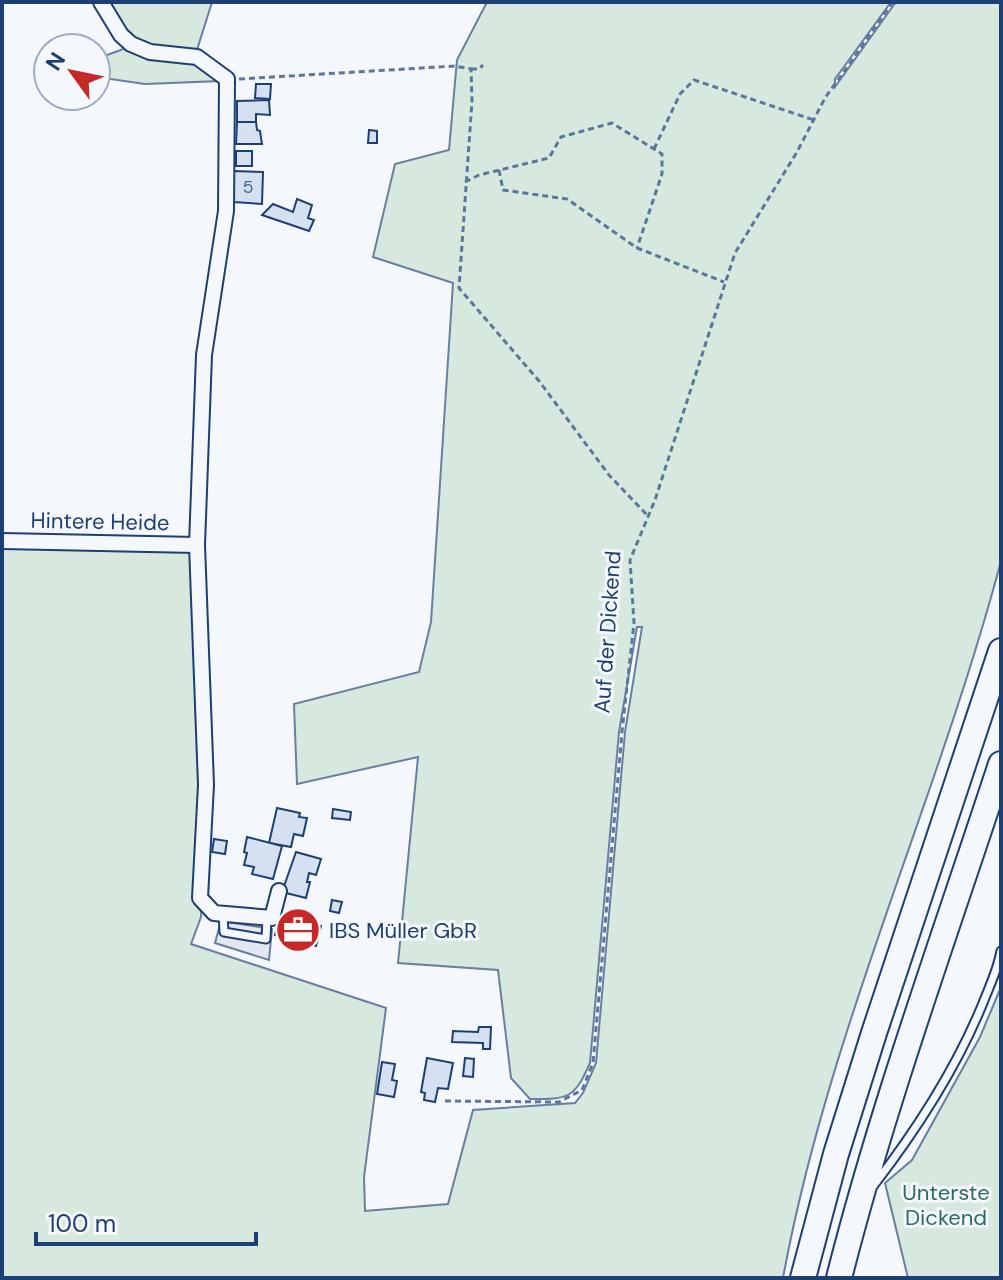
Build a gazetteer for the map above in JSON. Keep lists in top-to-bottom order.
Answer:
{
  "streets": {
    "street": ["Hintere Heide"],
    "path": ["Auf der Dickend"]
  },
  "parks": ["Unterste Dickend"],
  "places": {
    "office": ["IBS Müller GbR"]
  },
  "house_numbers": ["5"],
  "scale_bar": "100 m",
  "north": "top left"
}
